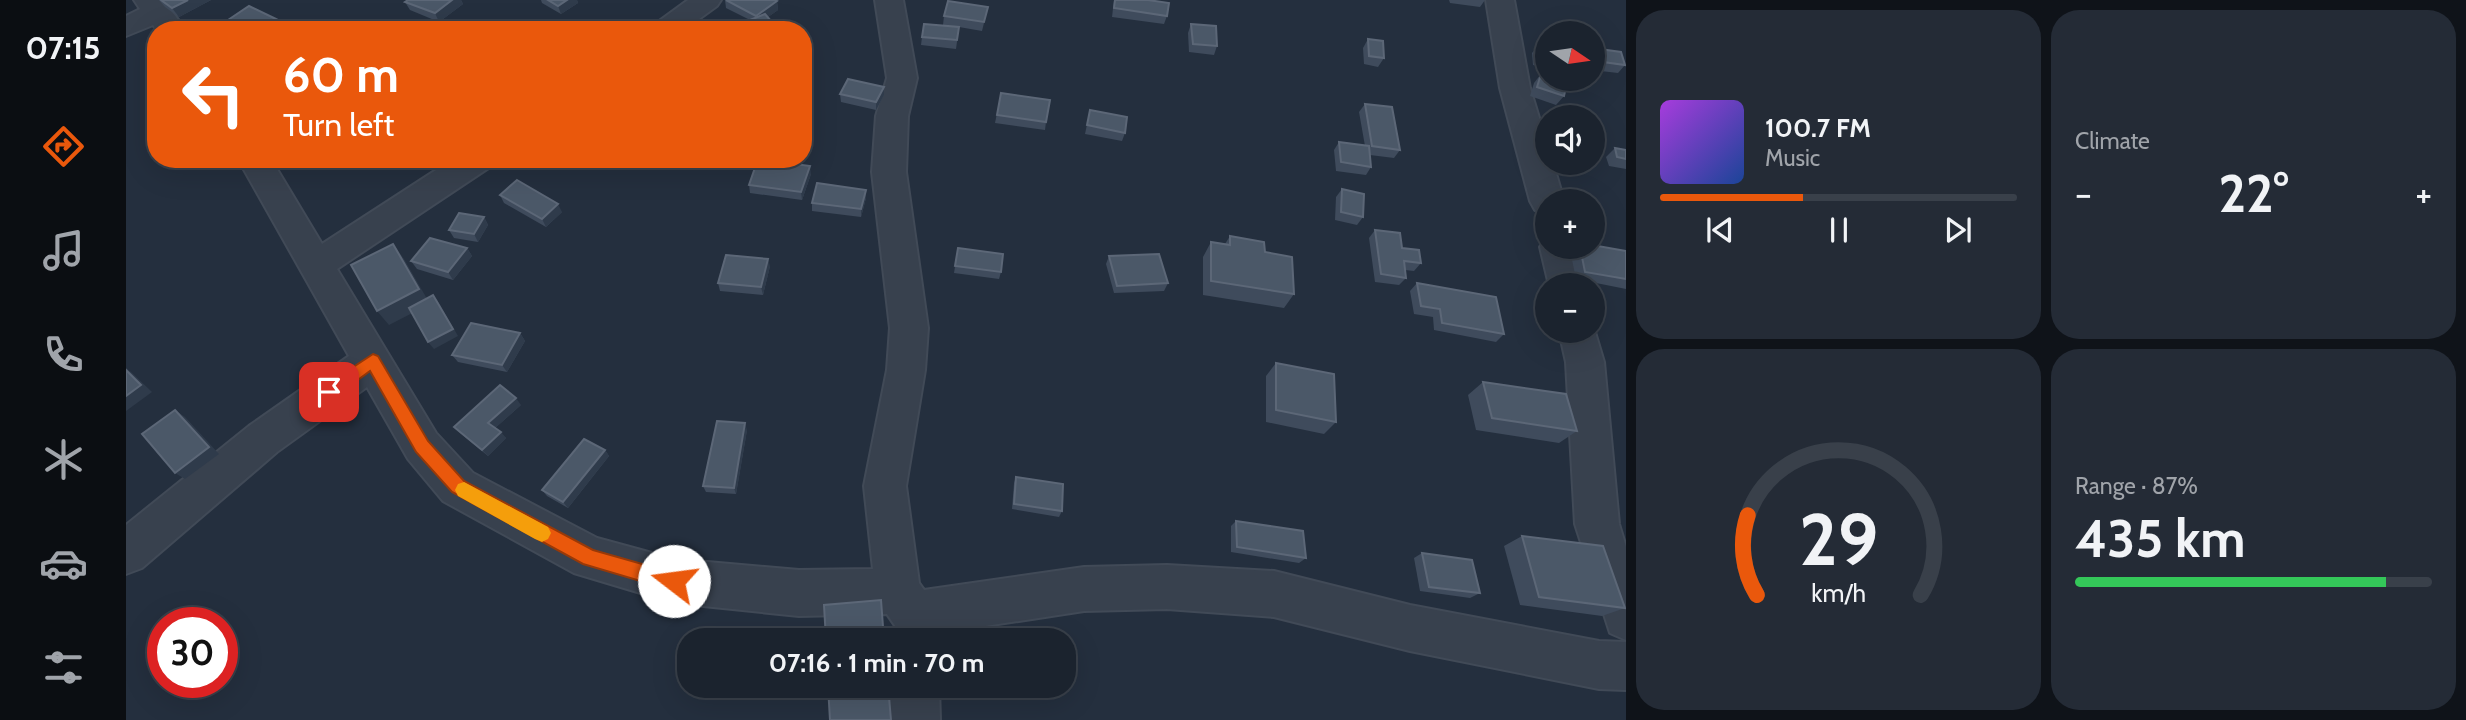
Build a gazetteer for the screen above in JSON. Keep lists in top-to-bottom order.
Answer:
{
  "north": "right",
  "page": {
    "tabs": "07:15",
    "tile": [
      "Climate",
      ["Range · 87%", "435 km"]
    ],
    "map_buttons": ["+", "−"],
    "turn": ["60 m", "Turn left"],
    "song": ["100.7 FM", "Music"],
    "heat": ["−", "22°", "+"],
    "limit": "30",
    "trip": "07:16 · 1 min · 70 m",
    "gauge": ["29", "km/h"]
  }
}
